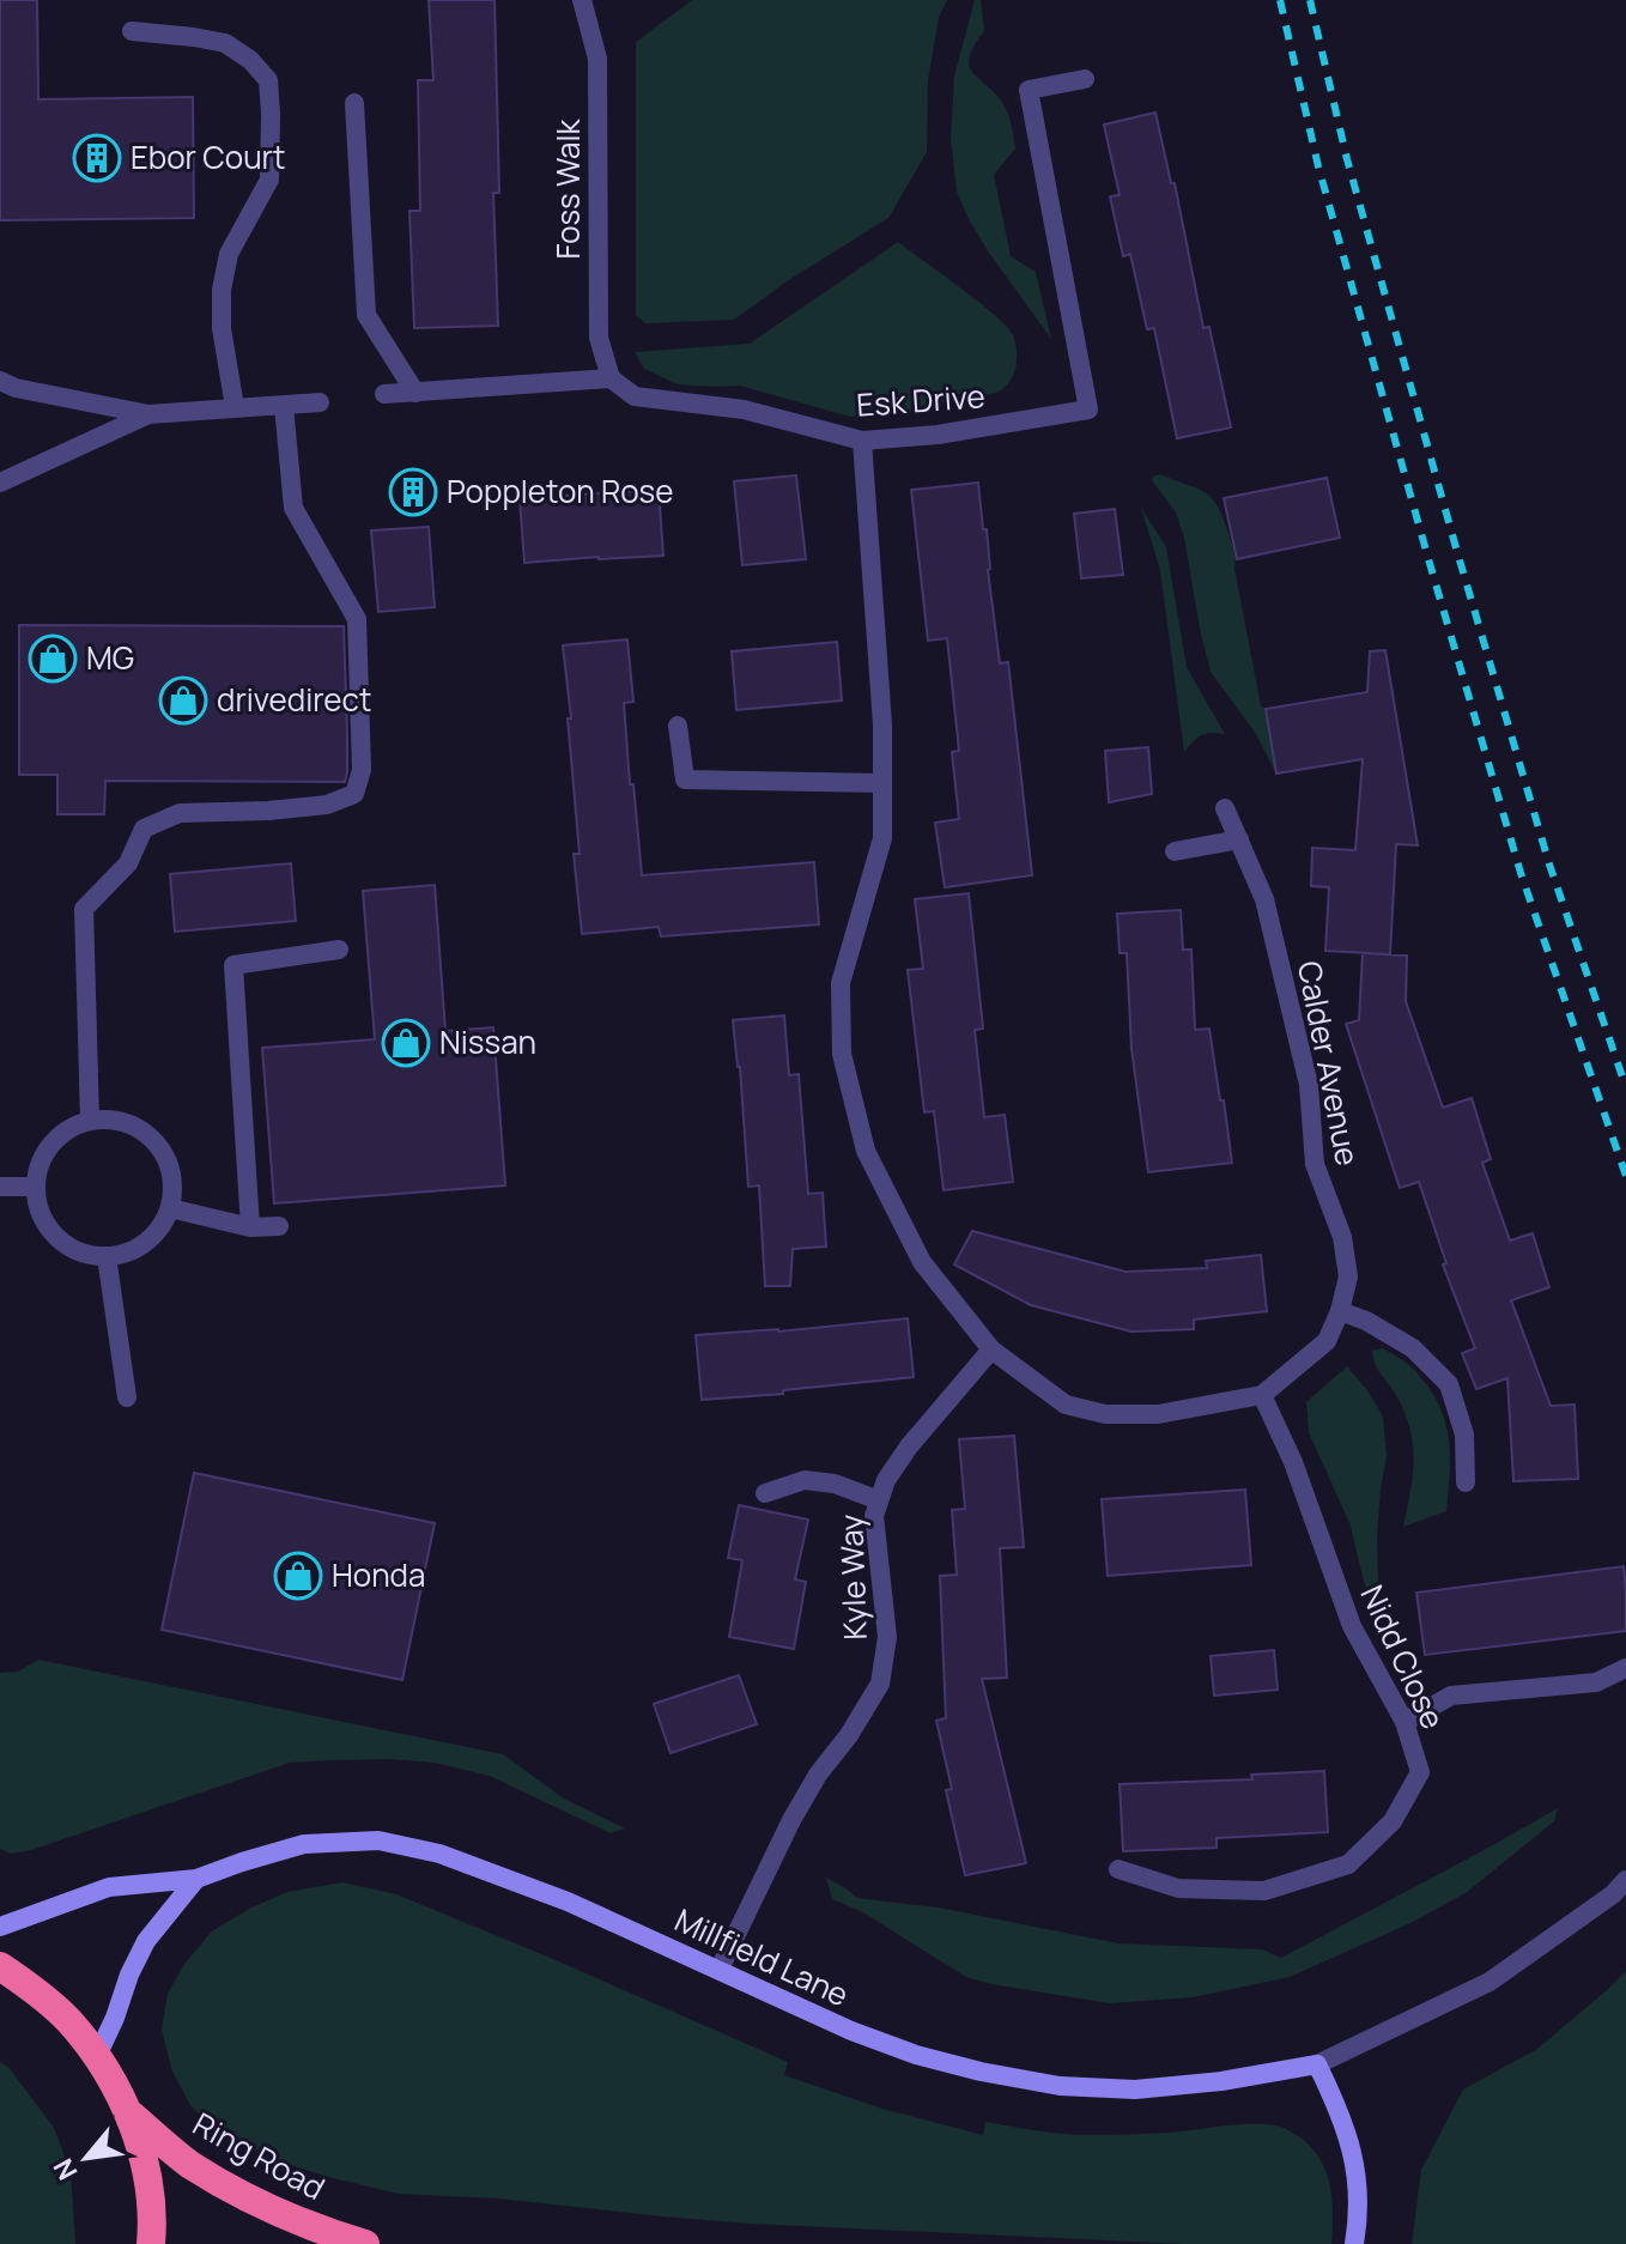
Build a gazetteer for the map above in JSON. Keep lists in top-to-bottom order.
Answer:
{
  "streets": {
    "highway": ["Ring Road"],
    "street": [
      "Foss Walk",
      "Esk Drive",
      "Calder Avenue",
      "Kyle Way",
      "Nidd Close",
      "Millfield Lane"
    ]
  },
  "crossings": [
    ["Foss Walk", "Esk Drive"],
    ["Esk Drive", "Calder Avenue"],
    ["Calder Avenue", "Kyle Way"],
    ["Calder Avenue", "Nidd Close"],
    ["Kyle Way", "Millfield Lane"]
  ],
  "places": {
    "building": ["Ebor Court", "Poppleton Rose"],
    "shop": [
      "MG",
      "drivedirect",
      "Nissan",
      "Honda"
    ]
  },
  "north": "bottom left"
}
